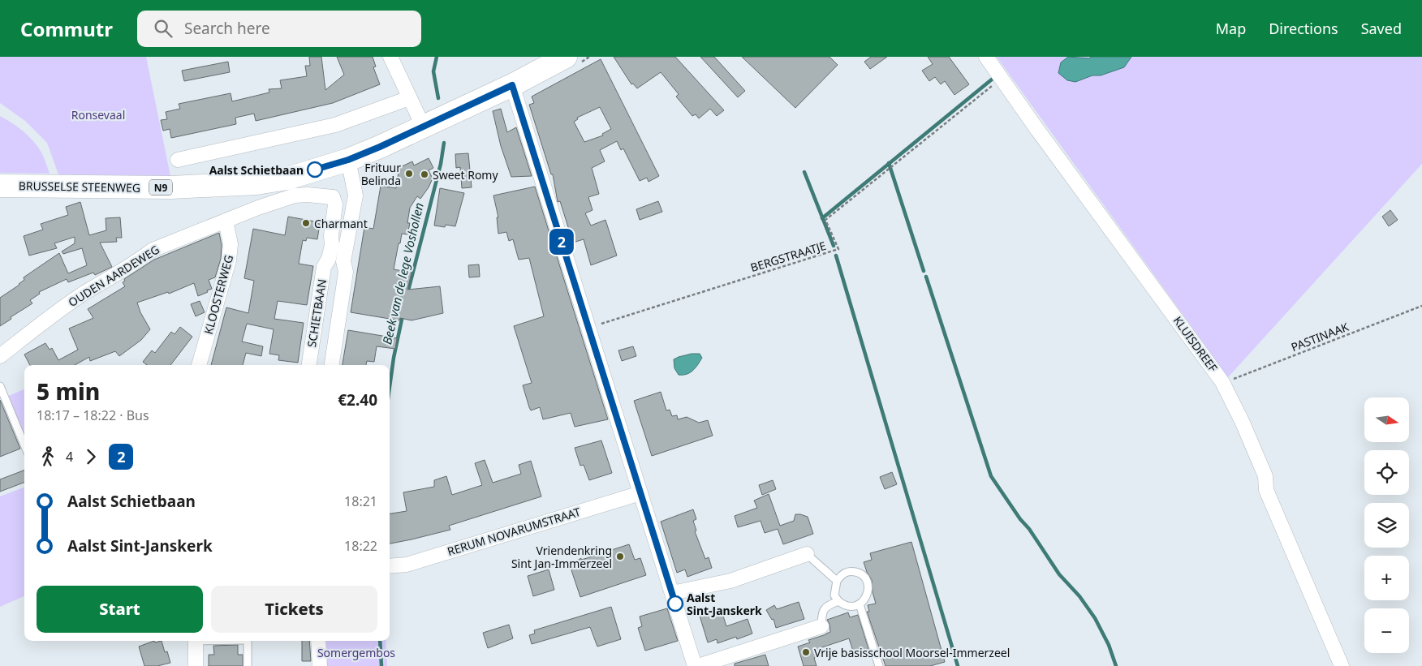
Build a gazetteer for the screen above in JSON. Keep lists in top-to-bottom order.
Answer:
{
  "streets": {
    "main road": ["BRUSSELSE STEENWEG", "N9"],
    "street": [
      "OUDEN AARDEWEG",
      "KLOOSTERWEG",
      "SCHIETBAAN",
      "KLUISDREEF",
      "RERUM NOVARUMSTRAAT"
    ],
    "path": ["BERGSTRAATJE", "PASTINAAK"]
  },
  "crossings": [
    ["BRUSSELSE STEENWEG", "SCHIETBAAN"],
    ["BERGSTRAATJE", "KLUISDREEF"],
    ["OUDEN AARDEWEG", "KLOOSTERWEG"],
    ["OUDEN AARDEWEG", "SCHIETBAAN"],
    ["PASTINAAK", "KLUISDREEF"]
  ],
  "water": ["Beek van de lege Voshollen"],
  "parks": ["Ronsevaal", "Somergembos"],
  "places": [
    "Aalst Schietbaan",
    "Frituur Belinda",
    "Sweet Romy",
    "Charmant",
    "Vriendenkring Sint Jan-Immerzeel",
    "Aalst Sint-Janskerk",
    "Vrije basisschool Moorsel-Immerzeel"
  ],
  "lines": ["bus line 2"],
  "north": "right",
  "page": {
    "header": "Commutr",
    "search": "Search here",
    "nav": ["Map", "Directions", "Saved"],
    "on_map": "2",
    "heading": ["5 min", "18:17 – 18:22 · Bus", "€2.40"],
    "map_buttons": ["+", "−"],
    "legs": ["4", "2"],
    "list": [
      {
        "name": "Aalst Schietbaan",
        "value": "18:21"
      },
      {
        "name": "Aalst Sint-Janskerk",
        "value": "18:22"
      }
    ],
    "buttons": ["Start", "Tickets"]
  }
}
